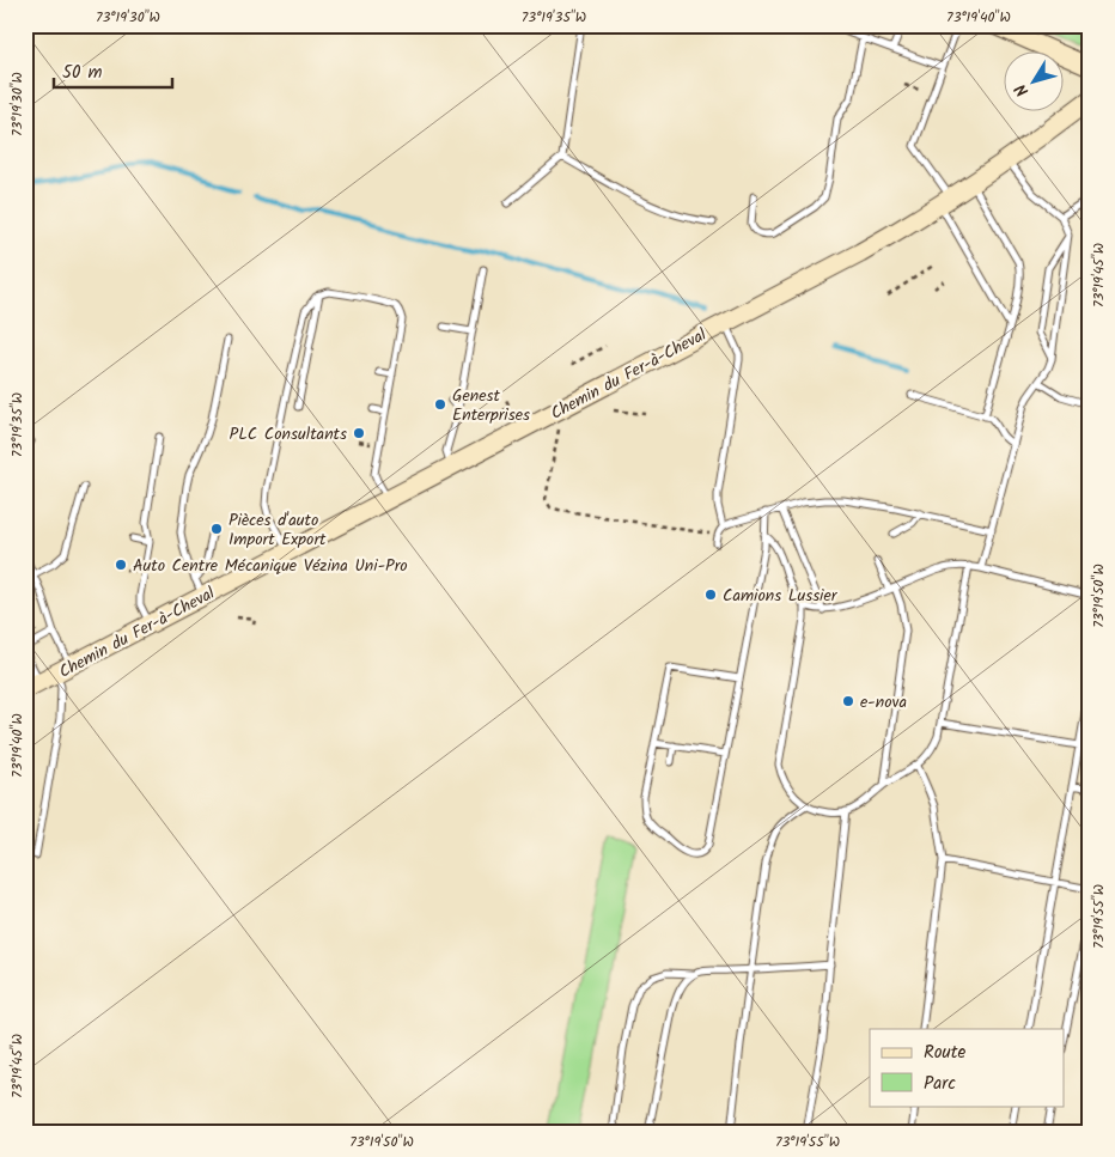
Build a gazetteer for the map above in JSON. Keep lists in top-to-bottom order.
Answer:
{
  "streets": {
    "street": ["Chemin du Fer-à-Cheval"]
  },
  "places": [
    "Genest Enterprises",
    "PLC Consultants",
    "Pièces d'auto Import Export",
    "Auto Centre Mécanique Vézina Uni-Pro",
    "Camions Lussier",
    "e-nova"
  ],
  "legend": ["Route", "Parc"],
  "scale_bar": "50 m",
  "north": "bottom left",
  "coordinates": [
    "73°19'30\"W",
    "73°19'35\"W",
    "73°19'40\"W",
    "73°19'45\"W",
    "73°19'50\"W",
    "73°19'55\"W"
  ]
}
